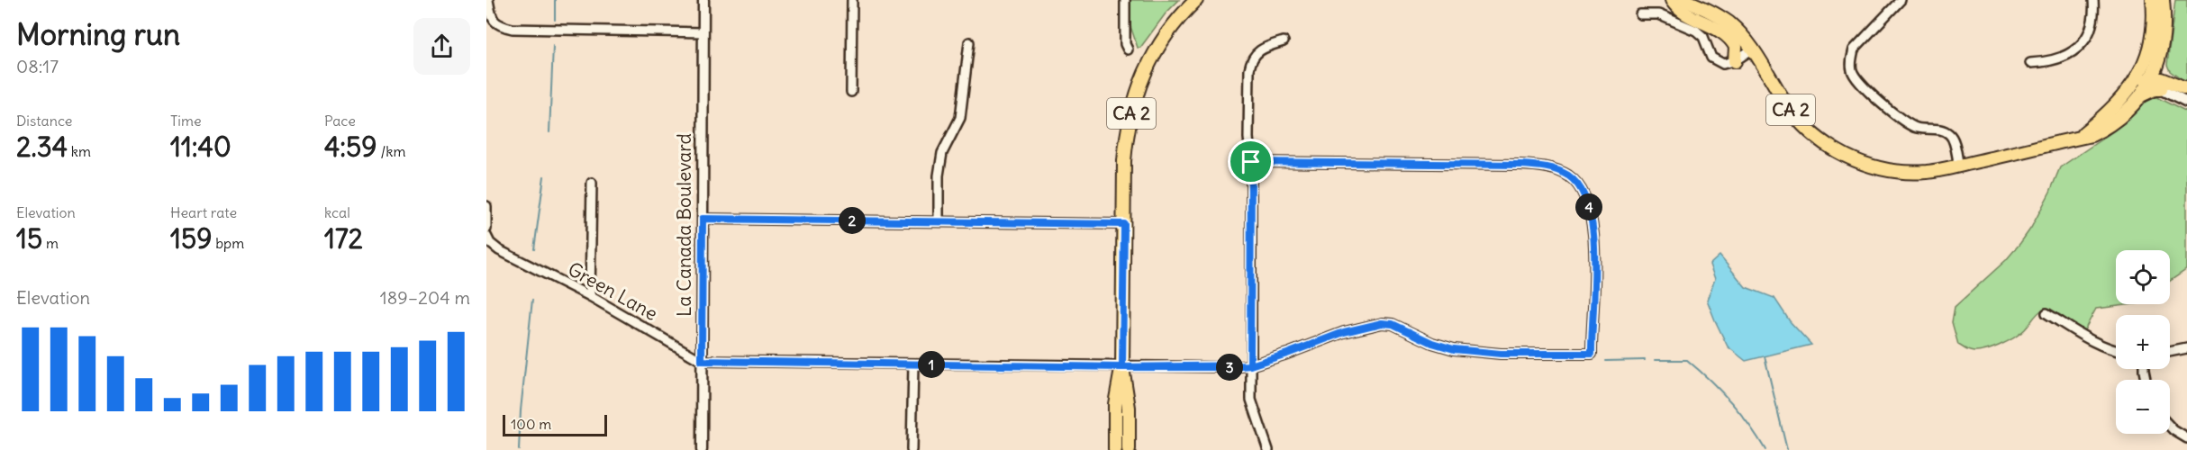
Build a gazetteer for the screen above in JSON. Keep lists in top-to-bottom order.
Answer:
{
  "streets": {
    "main road": ["CA 2"],
    "street": ["La Canada Boulevard", "Green Lane"]
  },
  "crossings": [
    ["CA 2", "Green Lane"],
    ["La Canada Boulevard", "Green Lane"]
  ],
  "scale_bar": "100 m",
  "page": {
    "heading": ["Morning run", "08:17"],
    "stats": [
      ["Distance", "2.34 km"],
      ["Time", "11:40"],
      ["Pace", "4:59 /km"],
      ["Elevation", "15 m"],
      ["Heart rate", "159 bpm"],
      ["kcal", "172"]
    ],
    "pins": [
      "4",
      "2",
      "1",
      "3"
    ],
    "map_buttons": ["+", "−"],
    "chart": ["Elevation", "189–204 m"],
    "scale": "100 m"
  }
}
